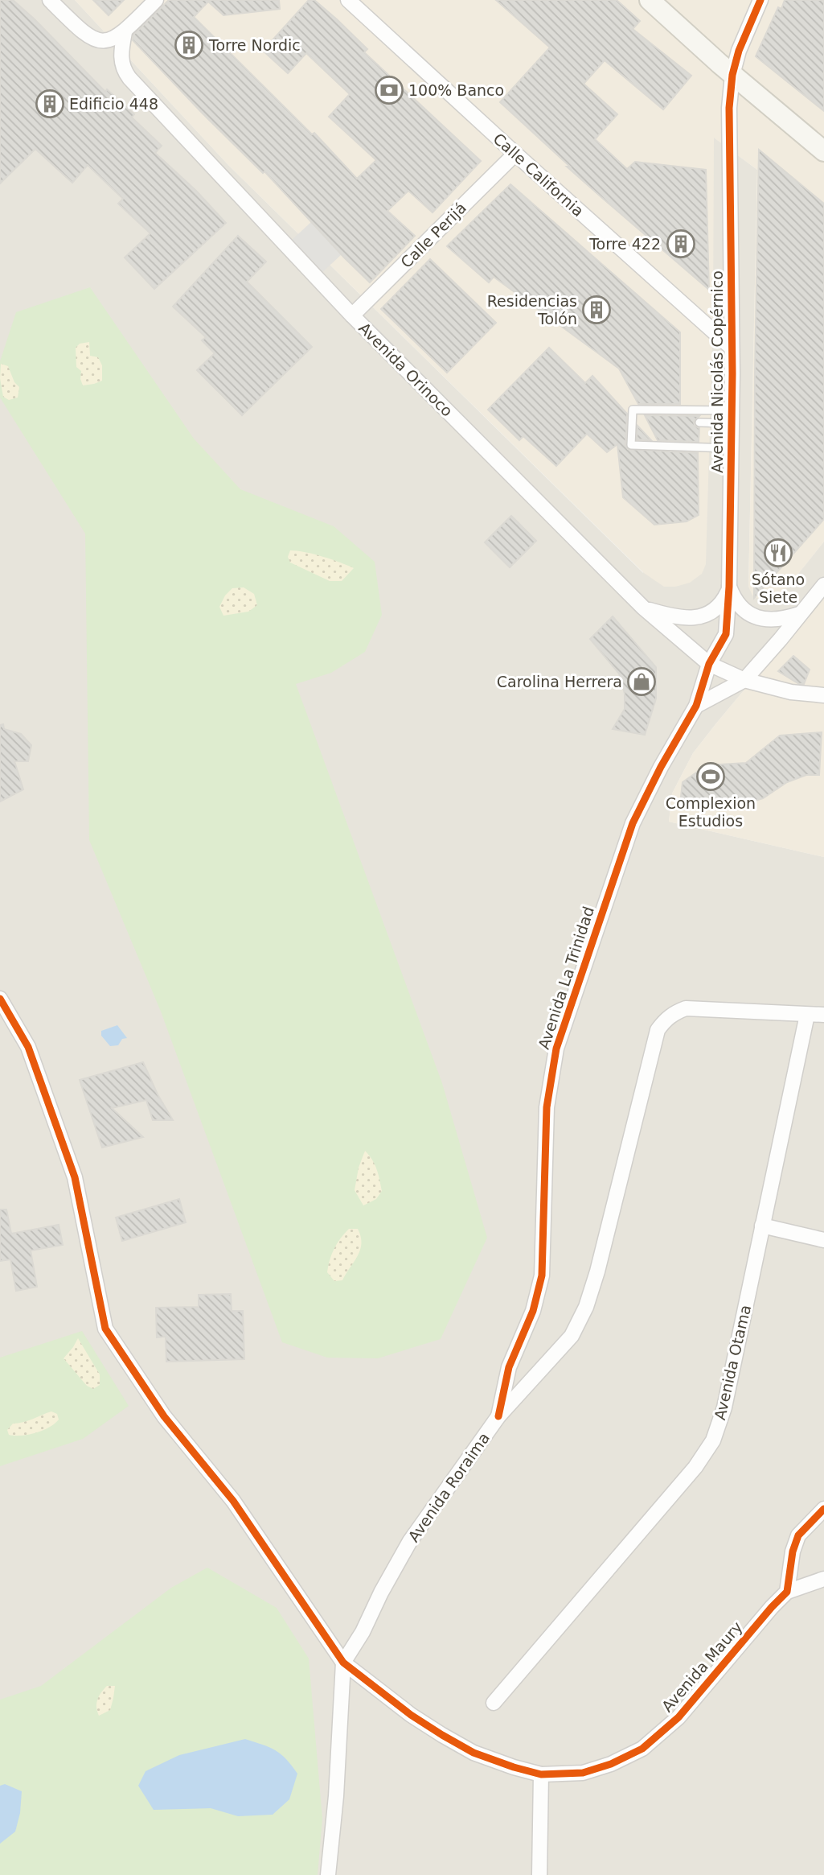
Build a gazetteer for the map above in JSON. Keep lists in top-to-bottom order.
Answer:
{
  "streets": {
    "street": [
      "Calle California",
      "Calle Perijá",
      "Avenida Orinoco",
      "Avenida Nicolás Copérnico",
      "Avenida La Trinidad",
      "Avenida Otama",
      "Avenida Roraima",
      "Avenida Maury"
    ]
  },
  "crossings": [
    ["Calle California", "Calle Perijá"],
    ["Calle California", "Avenida Nicolás Copérnico"],
    ["Calle Perijá", "Avenida Orinoco"],
    ["Avenida Orinoco", "Avenida Nicolás Copérnico"],
    ["Avenida Orinoco", "Avenida La Trinidad"],
    ["Avenida Nicolás Copérnico", "Avenida La Trinidad"],
    ["Avenida La Trinidad", "Avenida Roraima"],
    ["Avenida Otama", "Avenida Roraima"],
    ["Avenida Roraima", "Avenida Maury"]
  ],
  "places": {
    "building": [
      "Torre Nordic",
      "Edificio 448",
      "Torre 422",
      "Residencias Tolón"
    ],
    "bank": ["100% Banco"],
    "restaurant": ["Sótano Siete"],
    "shop": ["Carolina Herrera"],
    "sports": ["Complexion Estudios"]
  }
}
